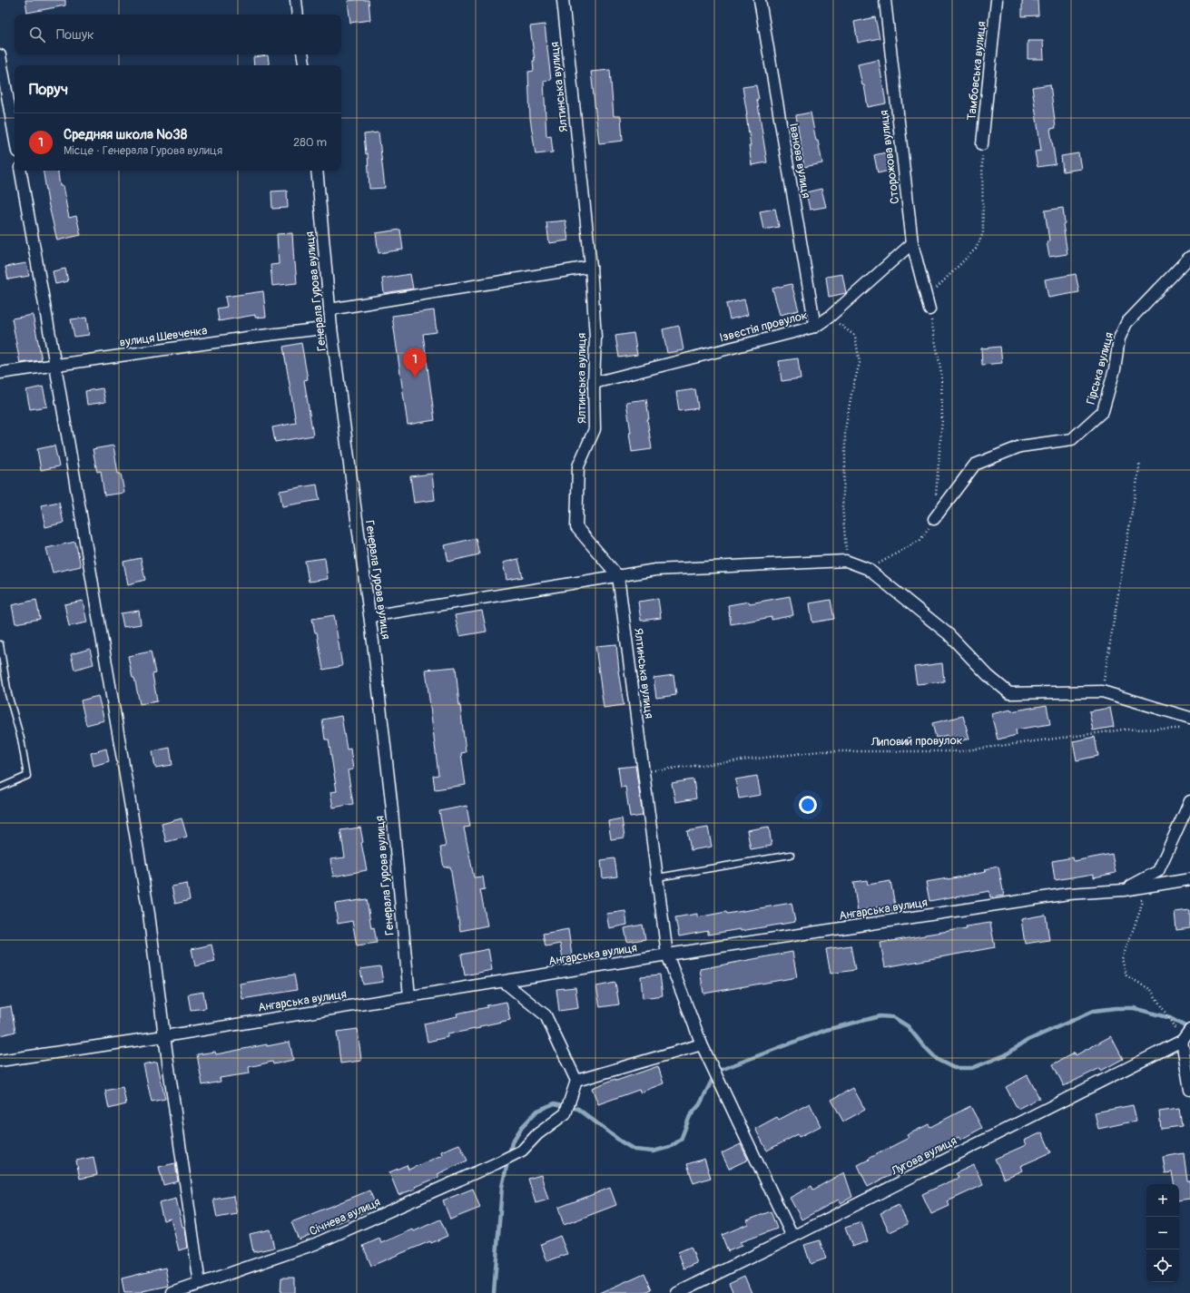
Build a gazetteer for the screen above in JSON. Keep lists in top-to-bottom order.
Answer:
{
  "streets": {
    "street": [
      "Тамбовська вулиця",
      "Ялтинська вулиця",
      "Сторожова вулиця",
      "Іванова вулиця",
      "Генерала Гурова вулиця",
      "Ізвєстія провулок",
      "вулиця Шевченка",
      "Гірська вулиця",
      "Ангарська вулиця",
      "Лугова вулиця",
      "Січнева вулиця"
    ],
    "path": ["Липовий провулок"]
  },
  "crossings": [
    ["Ялтинська вулиця", "Ізвєстія провулок"],
    ["Ялтинська вулиця", "Липовий провулок"],
    ["Ялтинська вулиця", "Ангарська вулиця"],
    ["Ялтинська вулиця", "Лугова вулиця"],
    ["Сторожова вулиця", "Ізвєстія провулок"],
    ["Іванова вулиця", "Ізвєстія провулок"],
    ["Генерала Гурова вулиця", "вулиця Шевченка"],
    ["Генерала Гурова вулиця", "Ангарська вулиця"]
  ],
  "page": {
    "search": "Пошук",
    "heading": "Поруч",
    "list": [
      {
        "mark": "1",
        "name": "Средняя школа №38",
        "note": "Місце · Генерала Гурова вулиця",
        "value": "280 m"
      }
    ],
    "pins": "1",
    "map_buttons": ["+", "−"]
  }
}
